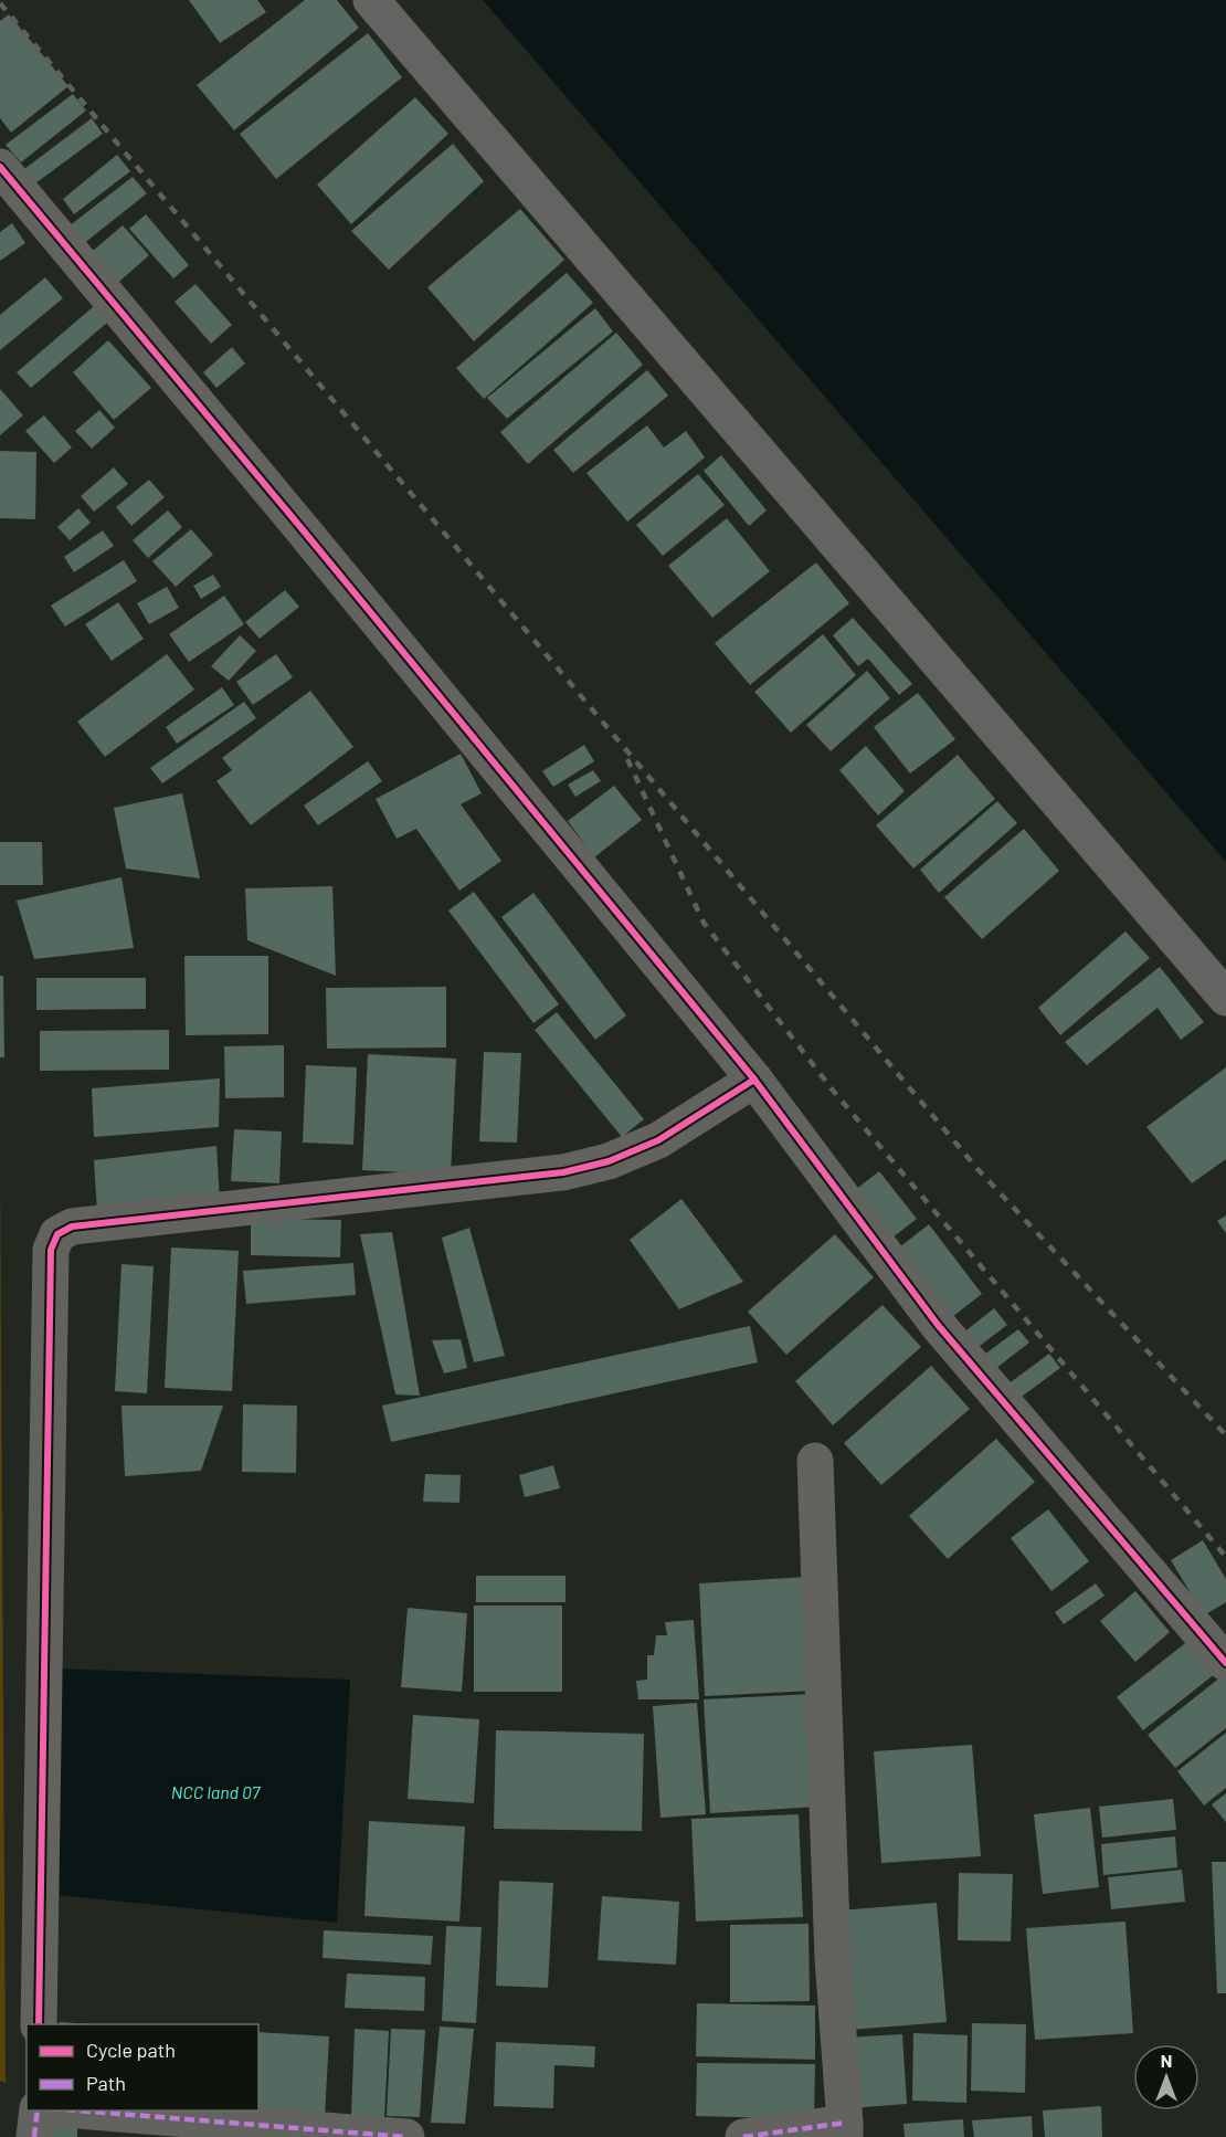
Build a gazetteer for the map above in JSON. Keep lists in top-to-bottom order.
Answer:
{
  "water": ["NCC land 07"],
  "legend": ["Cycle path", "Path"],
  "north": "top"
}
